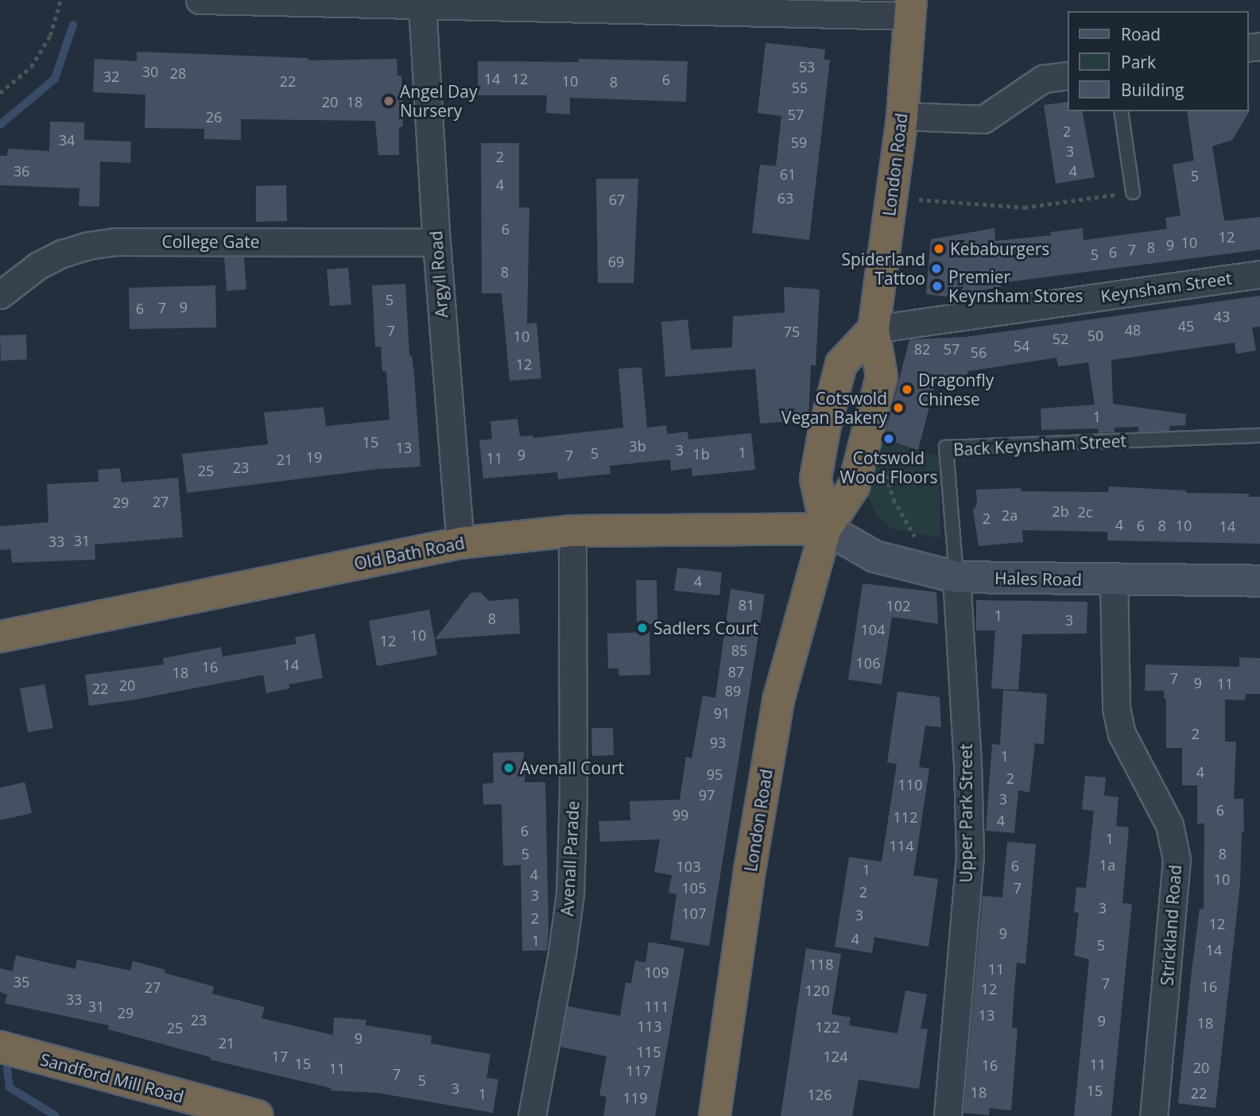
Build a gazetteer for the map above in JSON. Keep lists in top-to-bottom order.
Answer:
{
  "streets": {
    "highway": ["London Road", "Old Bath Road", "Sandford Mill Road"],
    "main road": ["Hales Road"],
    "street": [
      "College Gate",
      "Argyll Road",
      "Keynsham Street",
      "Upper Park Street",
      "Avenall Parade",
      "Strickland Road"
    ],
    "lane": ["Back Keynsham Street"]
  },
  "crossings": [
    ["London Road", "Keynsham Street"],
    ["London Road", "Old Bath Road"],
    ["London Road", "Hales Road"],
    ["College Gate", "Argyll Road"],
    ["Argyll Road", "Old Bath Road"],
    ["Back Keynsham Street", "Hales Road"],
    ["Back Keynsham Street", "Upper Park Street"],
    ["Old Bath Road", "Hales Road"],
    ["Old Bath Road", "Avenall Parade"],
    ["Hales Road", "Upper Park Street"],
    ["Hales Road", "Strickland Road"]
  ],
  "places": [
    "Angel Day Nursery",
    "Kebaburgers",
    "Spiderland Tattoo",
    "Premier Keynsham Stores",
    "Dragonfly Chinese",
    "Cotswold Vegan Bakery",
    "Cotswold Wood Floors",
    "Sadlers Court",
    "Avenall Court"
  ],
  "house_numbers": [
    "53",
    "30",
    "28",
    "32",
    "14",
    "12",
    "6",
    "22",
    "10",
    "8",
    "55",
    "20",
    "18",
    "57",
    "26",
    "2",
    "34",
    "59",
    "3",
    "2",
    "36",
    "4",
    "61",
    "5",
    "4",
    "63",
    "67",
    "6",
    "12",
    "10",
    "9",
    "8",
    "7",
    "6",
    "5",
    "69",
    "8",
    "5",
    "9",
    "7",
    "6",
    "43",
    "45",
    "48",
    "7",
    "75",
    "50",
    "10",
    "52",
    "54",
    "82",
    "57",
    "56",
    "12",
    "1",
    "15",
    "3b",
    "13",
    "3",
    "1",
    "5",
    "1b",
    "9",
    "7",
    "19",
    "11",
    "21",
    "23",
    "25",
    "27",
    "29",
    "2b",
    "2c",
    "2a",
    "2",
    "4",
    "6",
    "8",
    "10",
    "14",
    "31",
    "33",
    "4",
    "81",
    "102",
    "1",
    "8",
    "3",
    "104",
    "10",
    "12",
    "85",
    "106",
    "14",
    "16",
    "87",
    "18",
    "7",
    "9",
    "11",
    "20",
    "22",
    "89",
    "91",
    "2",
    "93",
    "1",
    "4",
    "95",
    "2",
    "110",
    "97",
    "3",
    "6",
    "99",
    "112",
    "4",
    "6",
    "1",
    "114",
    "5",
    "8",
    "1a",
    "6",
    "103",
    "1",
    "4",
    "10",
    "105",
    "7",
    "2",
    "3",
    "3",
    "107",
    "3",
    "2",
    "12",
    "9",
    "4",
    "1",
    "5",
    "14",
    "118",
    "11",
    "109",
    "35",
    "7",
    "16",
    "27",
    "12",
    "120",
    "33",
    "31",
    "111",
    "29",
    "13",
    "23",
    "9",
    "18",
    "113",
    "122",
    "25",
    "9",
    "21",
    "115",
    "17",
    "124",
    "15",
    "11",
    "16",
    "20",
    "11",
    "117",
    "7",
    "5",
    "3",
    "15",
    "18",
    "22",
    "1",
    "126",
    "119"
  ],
  "legend": ["Road", "Park", "Building"]
}
